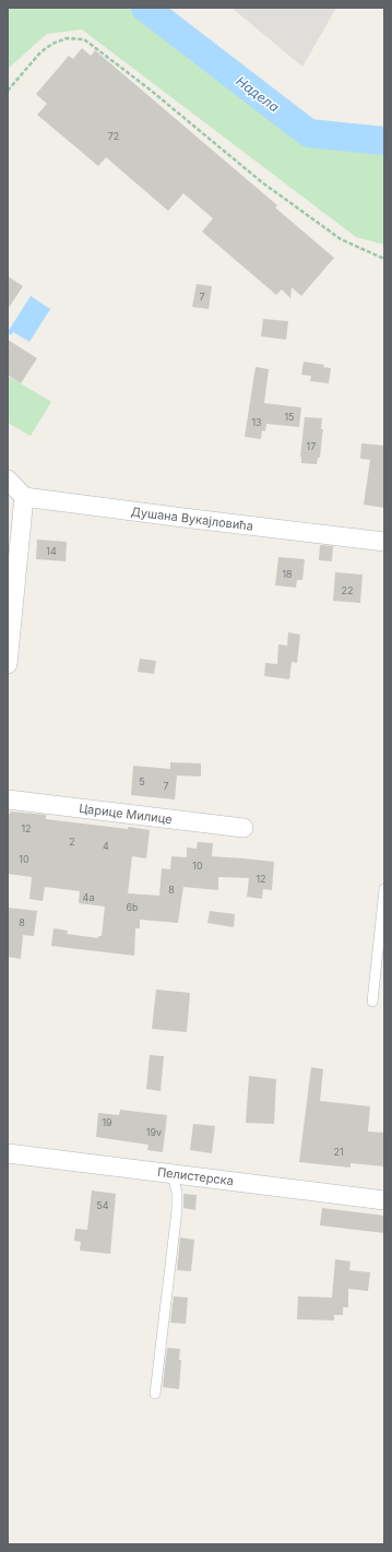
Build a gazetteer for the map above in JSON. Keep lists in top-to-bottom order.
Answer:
{
  "streets": {
    "street": ["Душана Вукајловића", "Царице Милице", "Пелистерска"]
  },
  "water": ["Надела"],
  "house_numbers": [
    "72",
    "7",
    "15",
    "13",
    "17",
    "14",
    "18",
    "22",
    "5",
    "7",
    "12",
    "2",
    "4",
    "10",
    "10",
    "12",
    "8",
    "4a",
    "6b",
    "8",
    "19",
    "19v",
    "21",
    "54"
  ]
}
